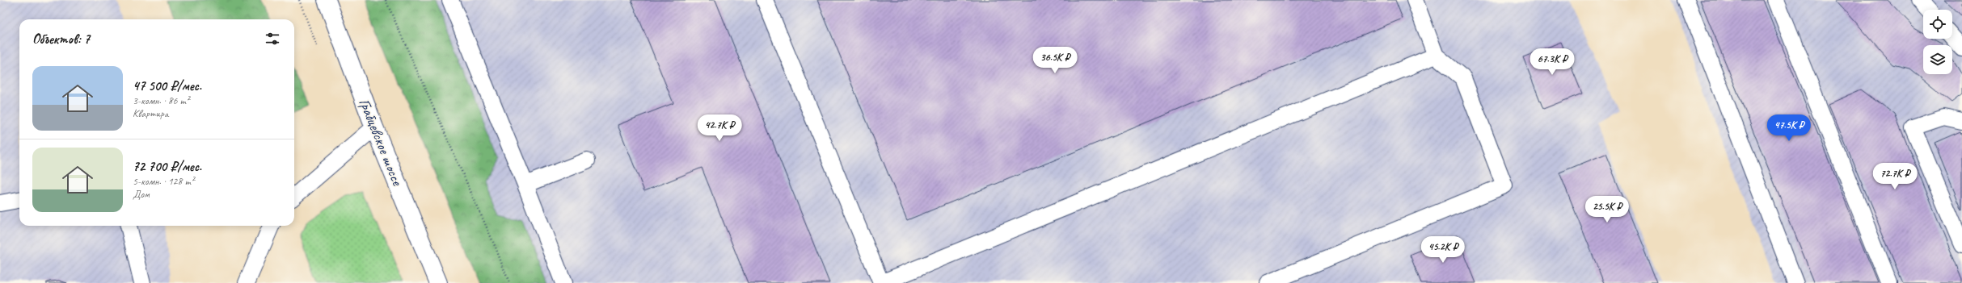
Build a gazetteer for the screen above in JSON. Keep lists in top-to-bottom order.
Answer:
{
  "streets": {
    "main road": ["Грабцевское шоссе"]
  },
  "page": {
    "heading": "Объектов: 7",
    "price": [
      "36.5K ₽",
      "67.3K ₽",
      "42.7K ₽",
      "47.5K ₽",
      "72.7K ₽",
      "25.5K ₽",
      "45.2K ₽"
    ],
    "list": [
      {
        "name": "47 500 ₽/мес.",
        "note": "3-комн. · 86 m² · Квартира"
      },
      {
        "name": "72 700 ₽/мес.",
        "note": "5-комн. · 128 m² · Дом"
      }
    ]
  }
}
